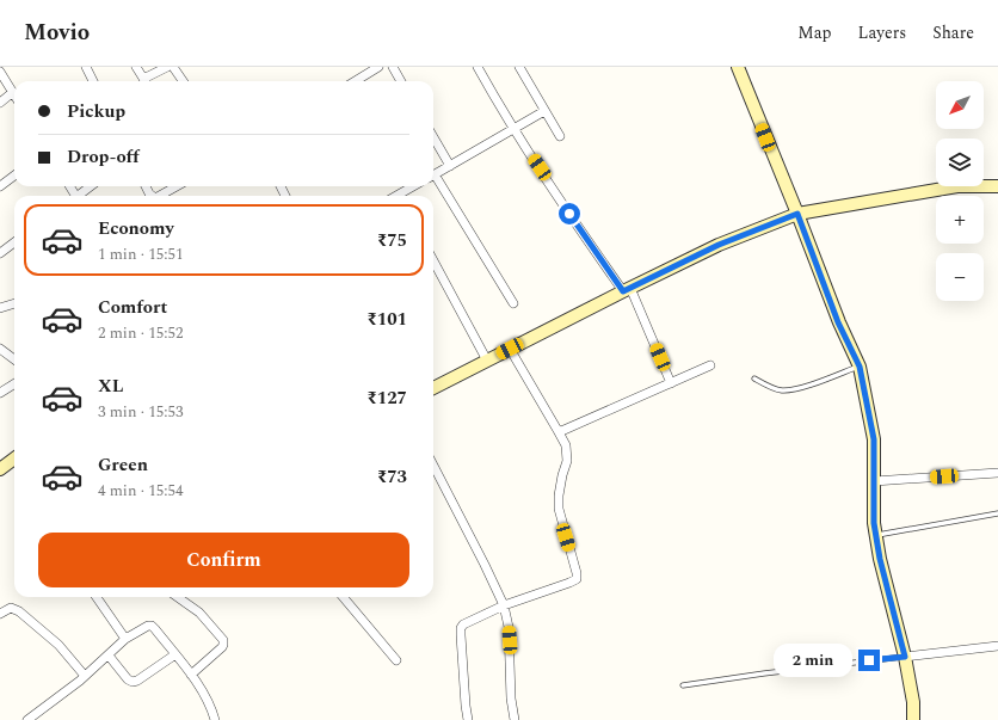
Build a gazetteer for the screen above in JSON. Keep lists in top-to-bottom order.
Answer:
{
  "north": "bottom left",
  "page": {
    "header": "Movio",
    "nav": ["Map", "Layers", "Share"],
    "map_buttons": ["+", "−"],
    "banner": ["Pickup", "Drop-off"],
    "list": [
      {
        "name": "Economy",
        "note": "1 min · 15:51",
        "value": "₹75"
      },
      {
        "name": "Comfort",
        "note": "2 min · 15:52",
        "value": "₹101"
      },
      {
        "name": "XL",
        "note": "3 min · 15:53",
        "value": "₹127"
      },
      {
        "name": "Green",
        "note": "4 min · 15:54",
        "value": "₹73"
      }
    ],
    "buttons": "Confirm",
    "bubble": "2 min"
  }
}
